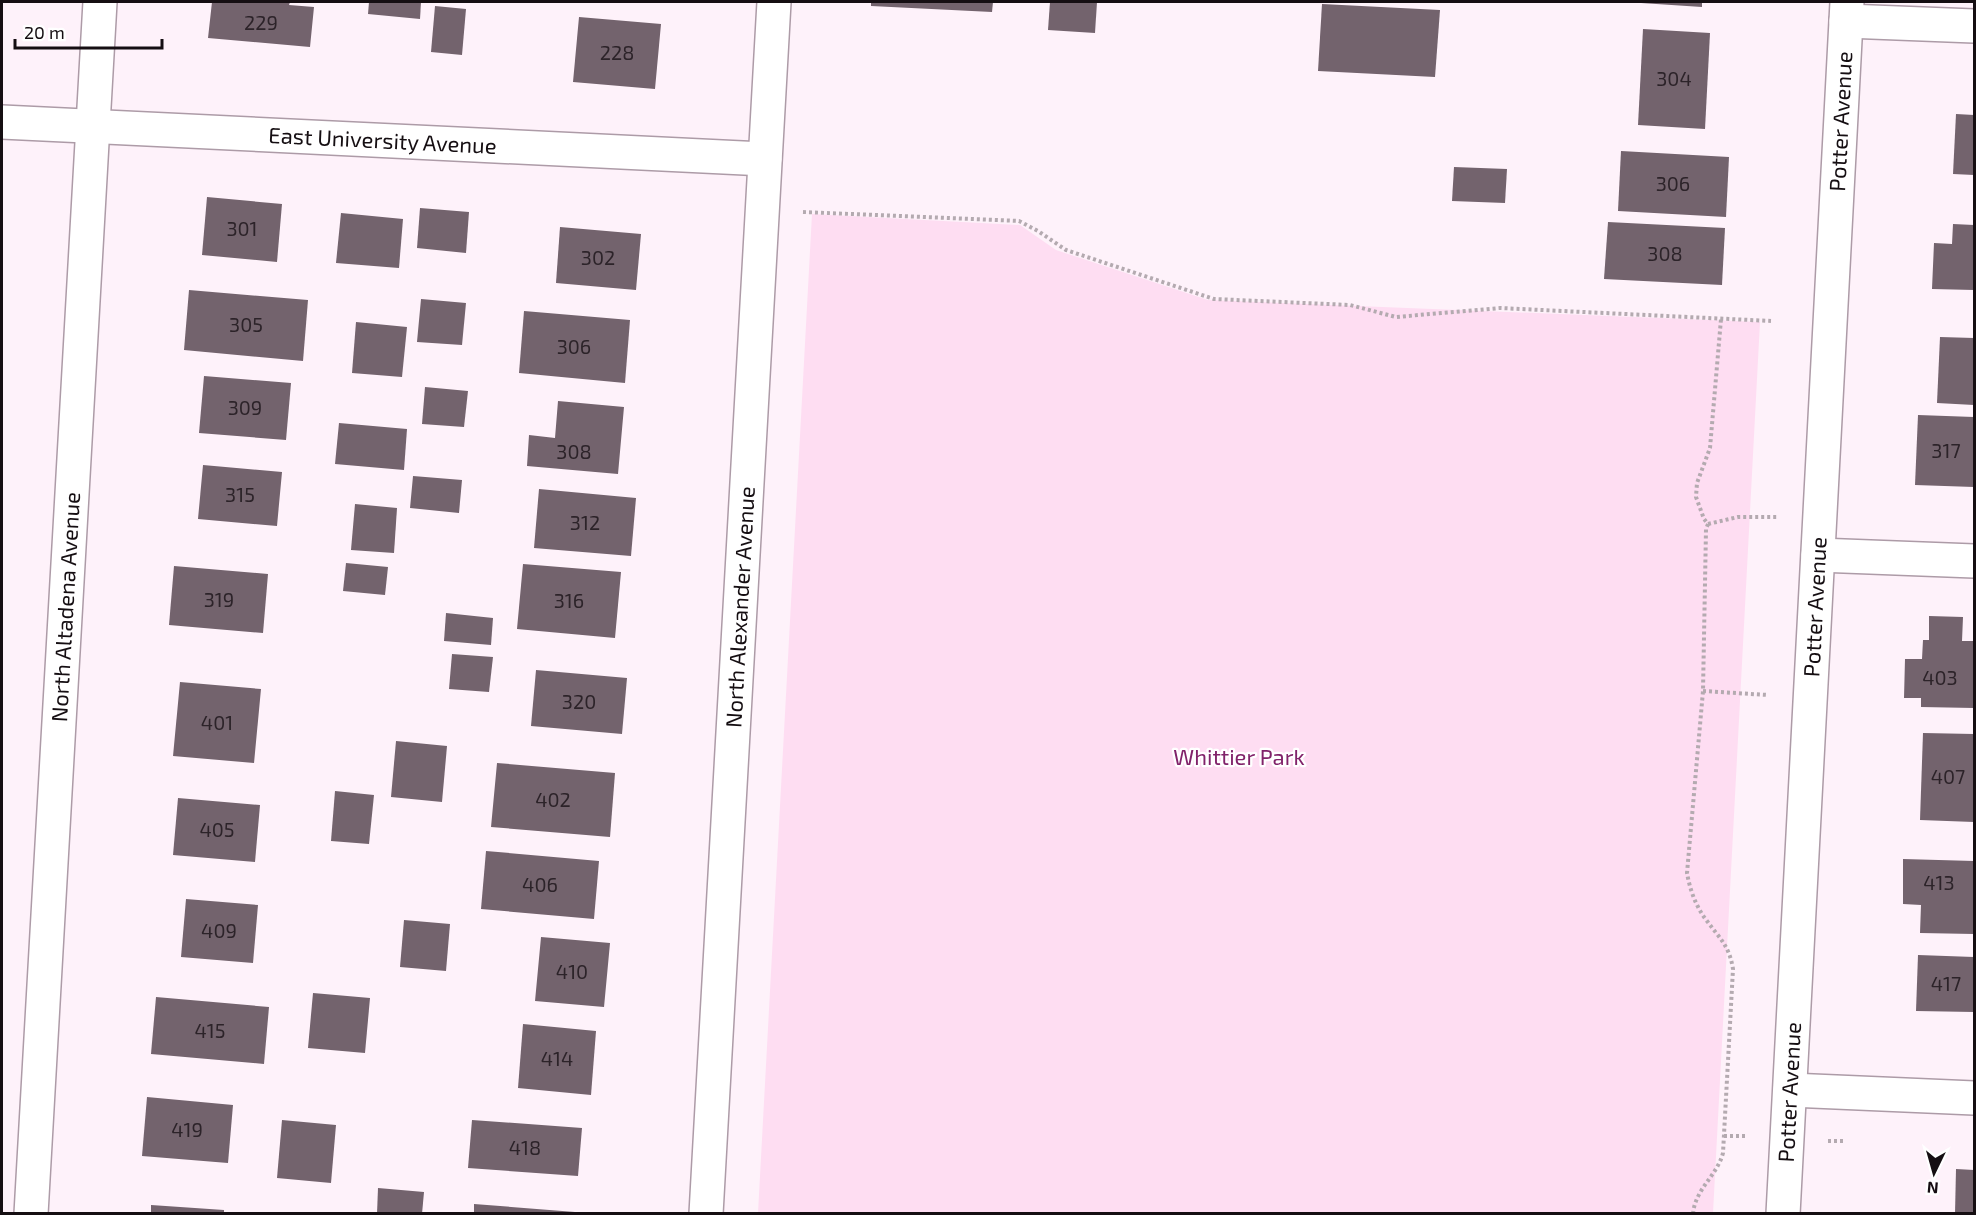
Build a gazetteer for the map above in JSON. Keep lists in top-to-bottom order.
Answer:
{
  "streets": {
    "street": [
      "Potter Avenue",
      "East University Avenue",
      "North Altadena Avenue",
      "North Alexander Avenue"
    ]
  },
  "crossings": [
    ["East University Avenue", "North Altadena Avenue"],
    ["East University Avenue", "North Alexander Avenue"]
  ],
  "parks": ["Whittier Park"],
  "house_numbers": [
    "229",
    "228",
    "304",
    "306",
    "301",
    "308",
    "302",
    "305",
    "306",
    "309",
    "317",
    "308",
    "315",
    "312",
    "319",
    "316",
    "403",
    "320",
    "401",
    "407",
    "402",
    "405",
    "413",
    "406",
    "409",
    "410",
    "417",
    "415",
    "414",
    "419",
    "418"
  ],
  "scale_bar": "20 m",
  "north": "bottom"
}
